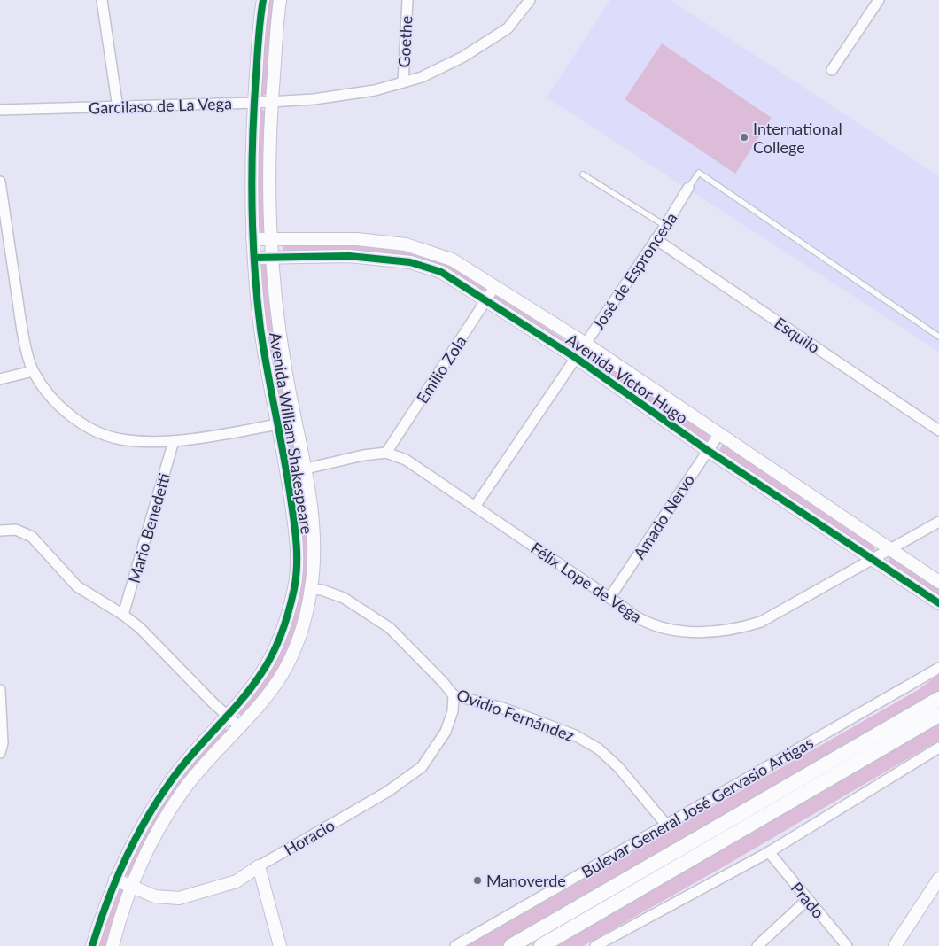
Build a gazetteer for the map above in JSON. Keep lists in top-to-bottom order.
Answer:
{
  "streets": {
    "main road": ["Bulevar General José Gervasio Artigas"],
    "street": [
      "Goethe",
      "Garcilaso de La Vega",
      "José de Espronceda",
      "Esquilo",
      "Emilio Zola",
      "Avenida Víctor Hugo",
      "Avenida William Shakespeare",
      "Amado Nervo",
      "Mario Benedetti",
      "Félix Lope de Vega",
      "Ovidio Fernández",
      "Horacio",
      "Prado"
    ]
  },
  "crossings": [
    ["Goethe", "Garcilaso de La Vega"],
    ["Garcilaso de La Vega", "Avenida William Shakespeare"],
    ["José de Espronceda", "Esquilo"],
    ["José de Espronceda", "Avenida Víctor Hugo"],
    ["José de Espronceda", "Félix Lope de Vega"],
    ["Emilio Zola", "Avenida Víctor Hugo"],
    ["Emilio Zola", "Félix Lope de Vega"],
    ["Avenida Víctor Hugo", "Avenida William Shakespeare"],
    ["Avenida Víctor Hugo", "Amado Nervo"],
    ["Avenida Víctor Hugo", "Félix Lope de Vega"],
    ["Avenida William Shakespeare", "Félix Lope de Vega"],
    ["Avenida William Shakespeare", "Ovidio Fernández"],
    ["Avenida William Shakespeare", "Horacio"],
    ["Amado Nervo", "Félix Lope de Vega"],
    ["Ovidio Fernández", "Bulevar General José Gervasio Artigas"],
    ["Ovidio Fernández", "Horacio"]
  ],
  "places": ["International College", "Manoverde"]
}
